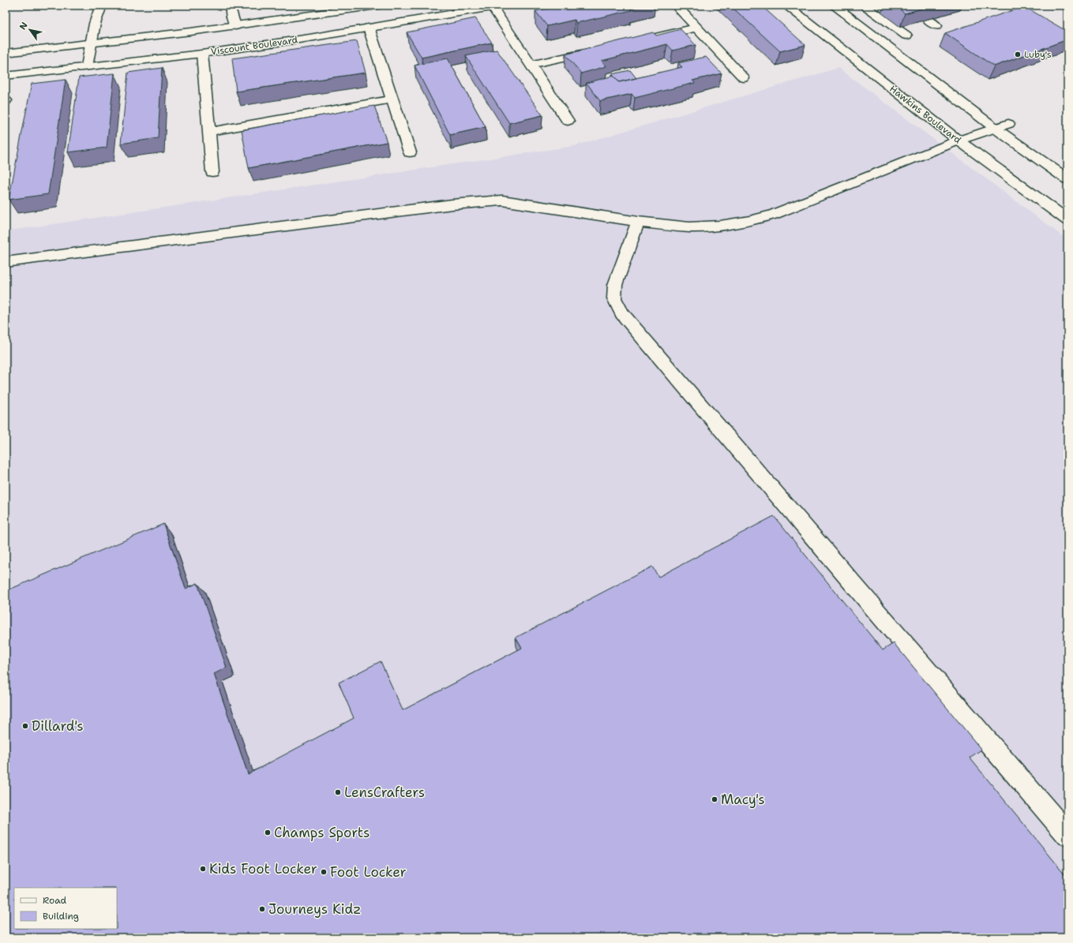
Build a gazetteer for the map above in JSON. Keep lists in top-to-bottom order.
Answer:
{
  "streets": {
    "main road": ["Viscount Boulevard", "Hawkins Boulevard"]
  },
  "places": [
    "Luby's",
    "Dillard's",
    "LensCrafters",
    "Macy's",
    "Champs Sports",
    "Kids Foot Locker",
    "Foot Locker",
    "Journeys Kidz"
  ],
  "legend": ["Road", "Building"],
  "north": "top left"
}
